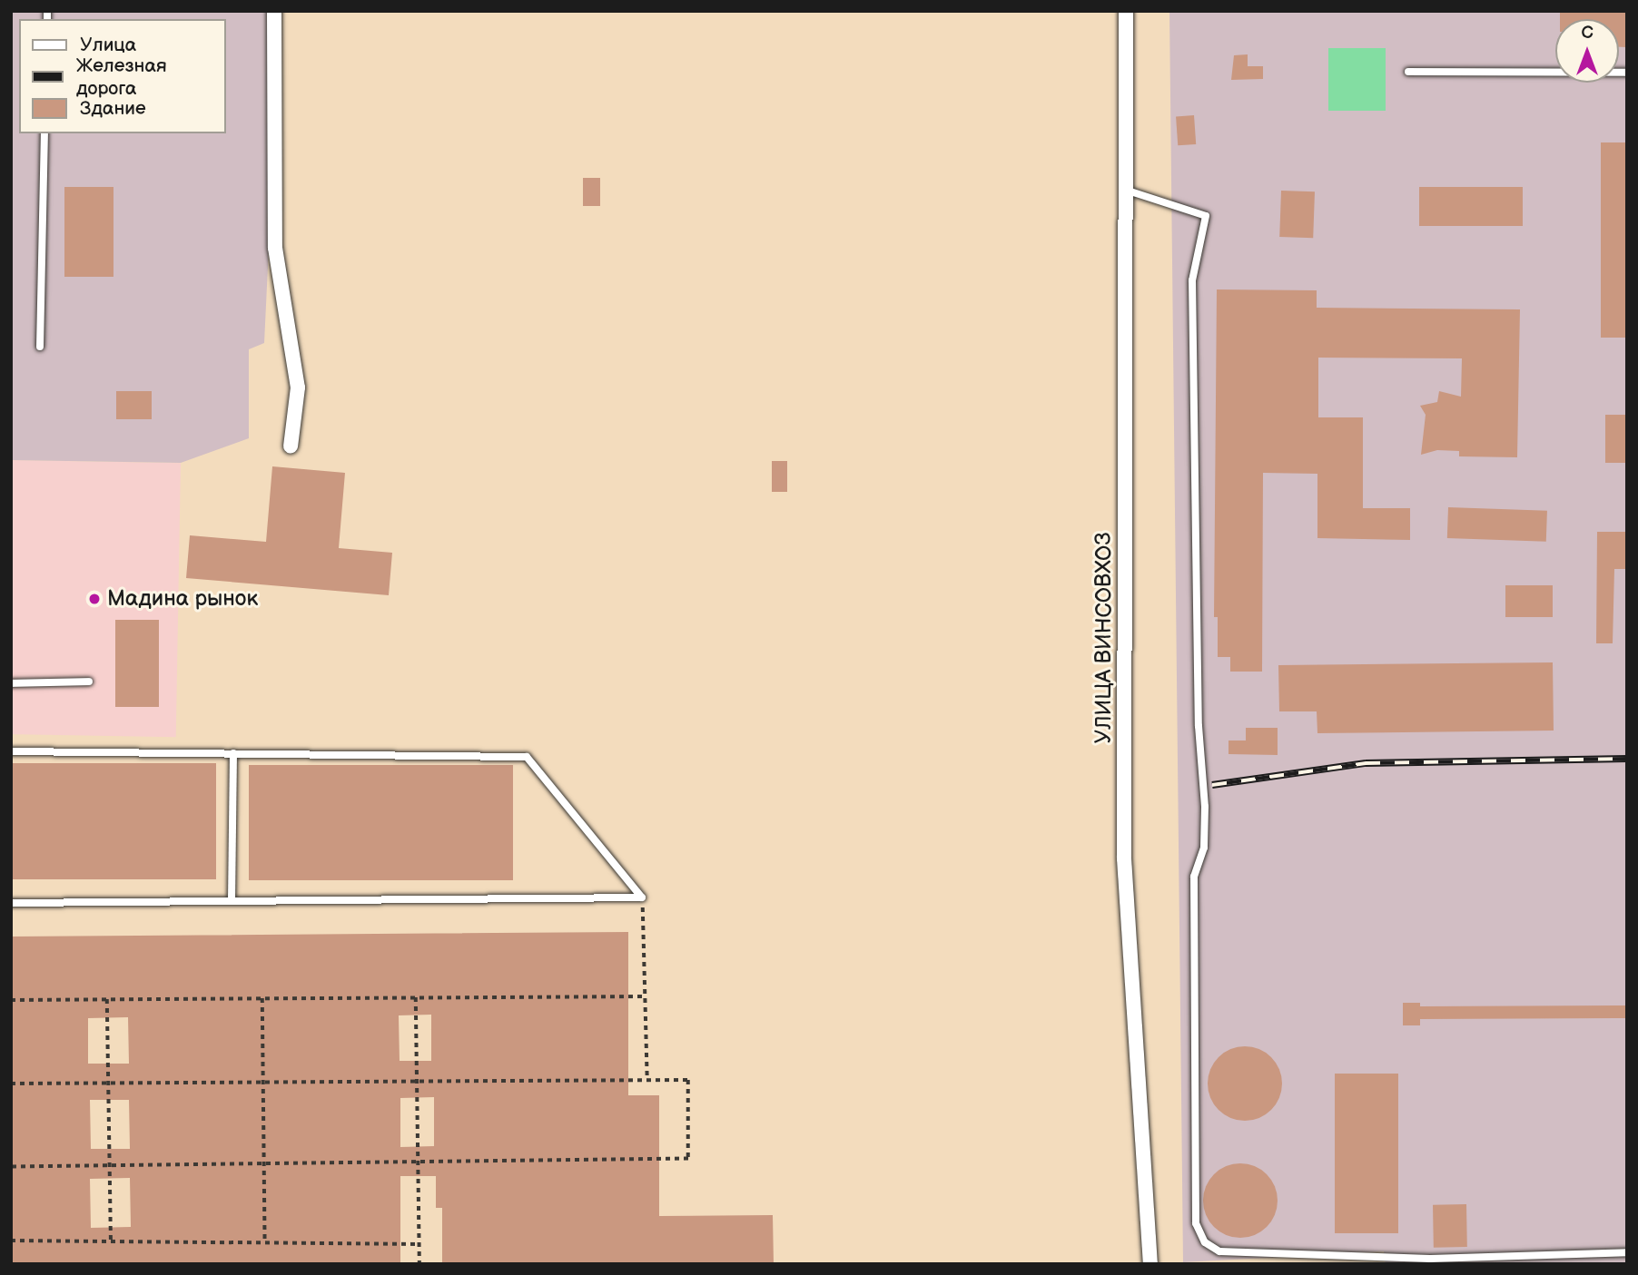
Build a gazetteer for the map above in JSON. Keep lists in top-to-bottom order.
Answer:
{
  "streets": {
    "street": ["УЛИЦА ВИНСОВХОЗ"]
  },
  "places": ["Мадина рынок"],
  "legend": ["Улица", "Железная дорога", "Здание"],
  "north": "top"
}
